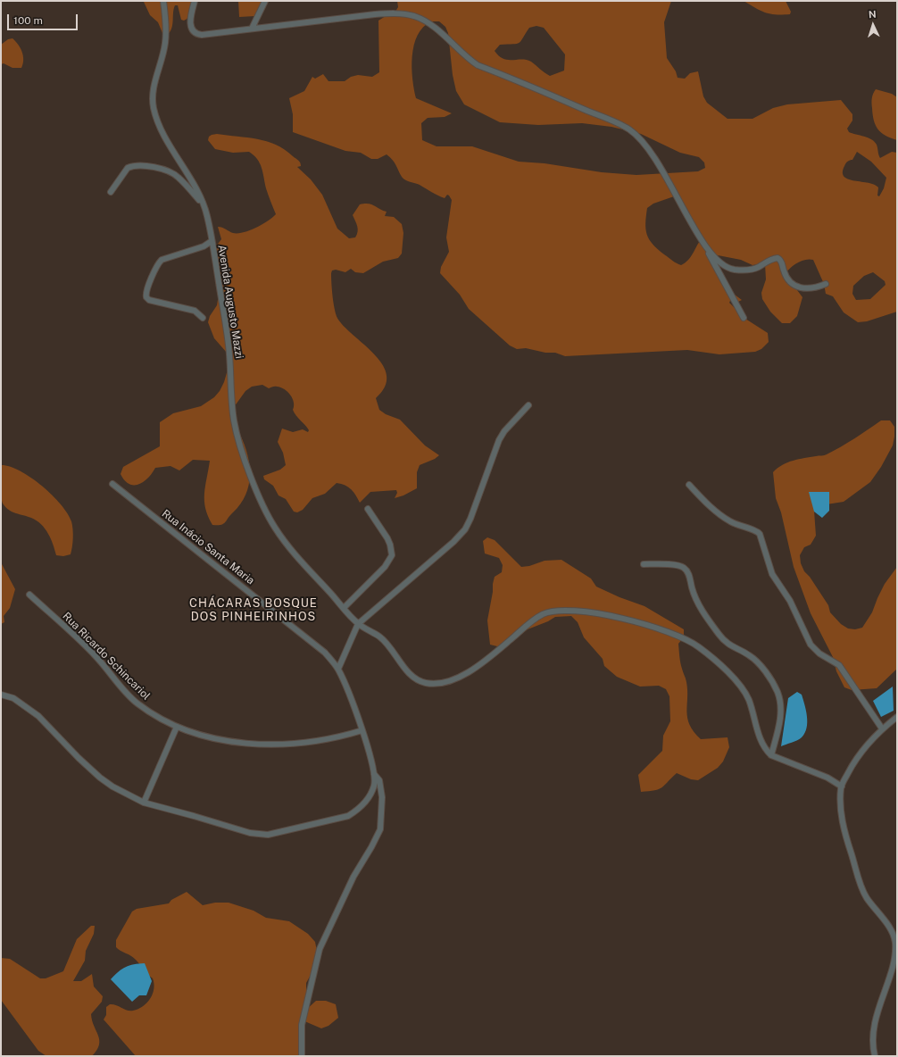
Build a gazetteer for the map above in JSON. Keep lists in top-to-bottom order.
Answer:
{
  "streets": {
    "street": ["Avenida Augusto Mazzi", "Rua Inácio Santa Maria", "Rua Ricardo Schincariol"]
  },
  "crossings": [
    ["Rua Inácio Santa Maria", "Rua Ricardo Schincariol"]
  ],
  "districts": ["CHÁCARAS BOSQUE DOS PINHEIRINHOS"],
  "scale_bar": "100 m",
  "north": "top"
}
